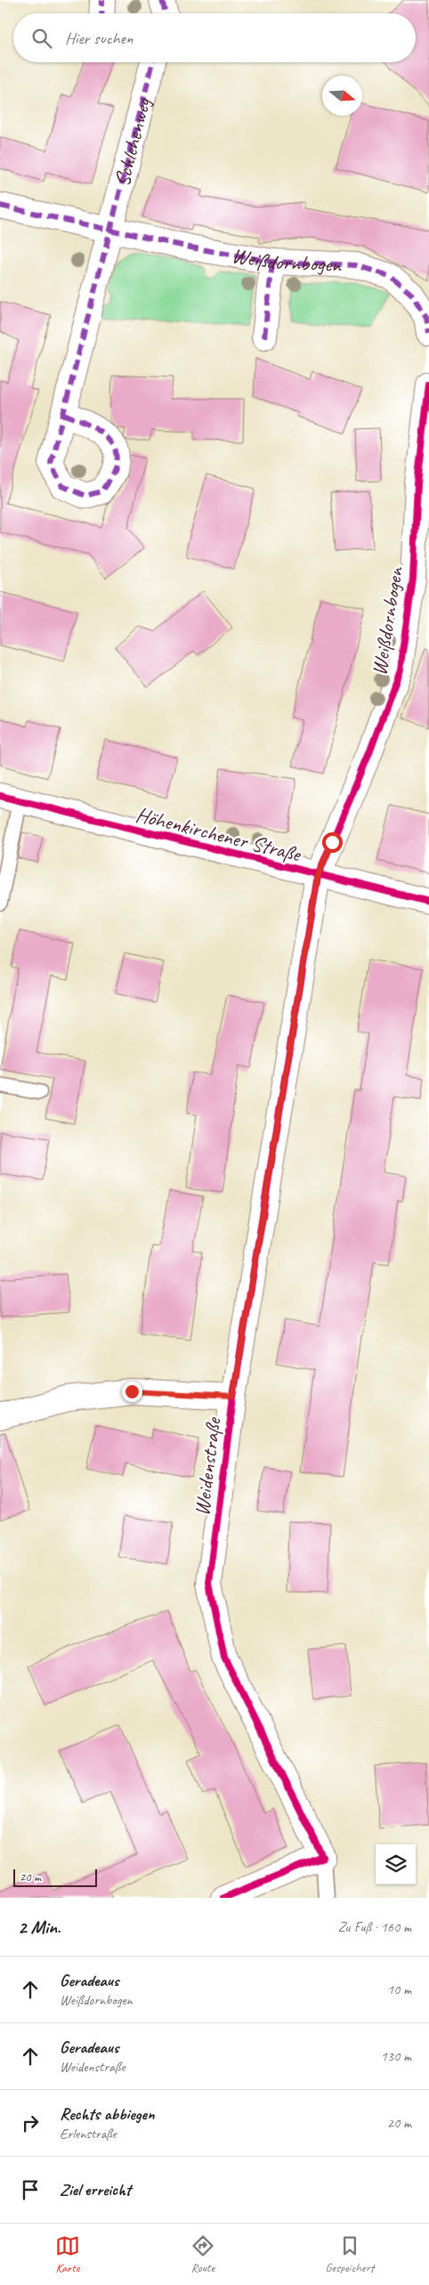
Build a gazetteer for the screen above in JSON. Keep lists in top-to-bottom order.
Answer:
{
  "streets": {
    "street": [
      "Schlehenweg",
      "Weißdornbogen",
      "Höhenkirchener Straße",
      "Weidenstraße"
    ]
  },
  "crossings": [
    ["Schlehenweg", "Weißdornbogen"],
    ["Weißdornbogen", "Höhenkirchener Straße"],
    ["Weißdornbogen", "Weidenstraße"],
    ["Höhenkirchener Straße", "Weidenstraße"]
  ],
  "scale_bar": "20 m",
  "north": "right",
  "page": {
    "search": "Hier suchen",
    "scale": "20 m",
    "heading": ["2 Min.", "Zu Fuß · 160 m"],
    "list": [
      ["Geradeaus", "Weißdornbogen", "10 m"],
      ["Geradeaus", "Weidenstraße", "130 m"],
      ["Rechts abbiegen", "Erlenstraße", "20 m"],
      "Ziel erreicht"
    ],
    "nav": ["Karte", "Route", "Gespeichert"]
  }
}
